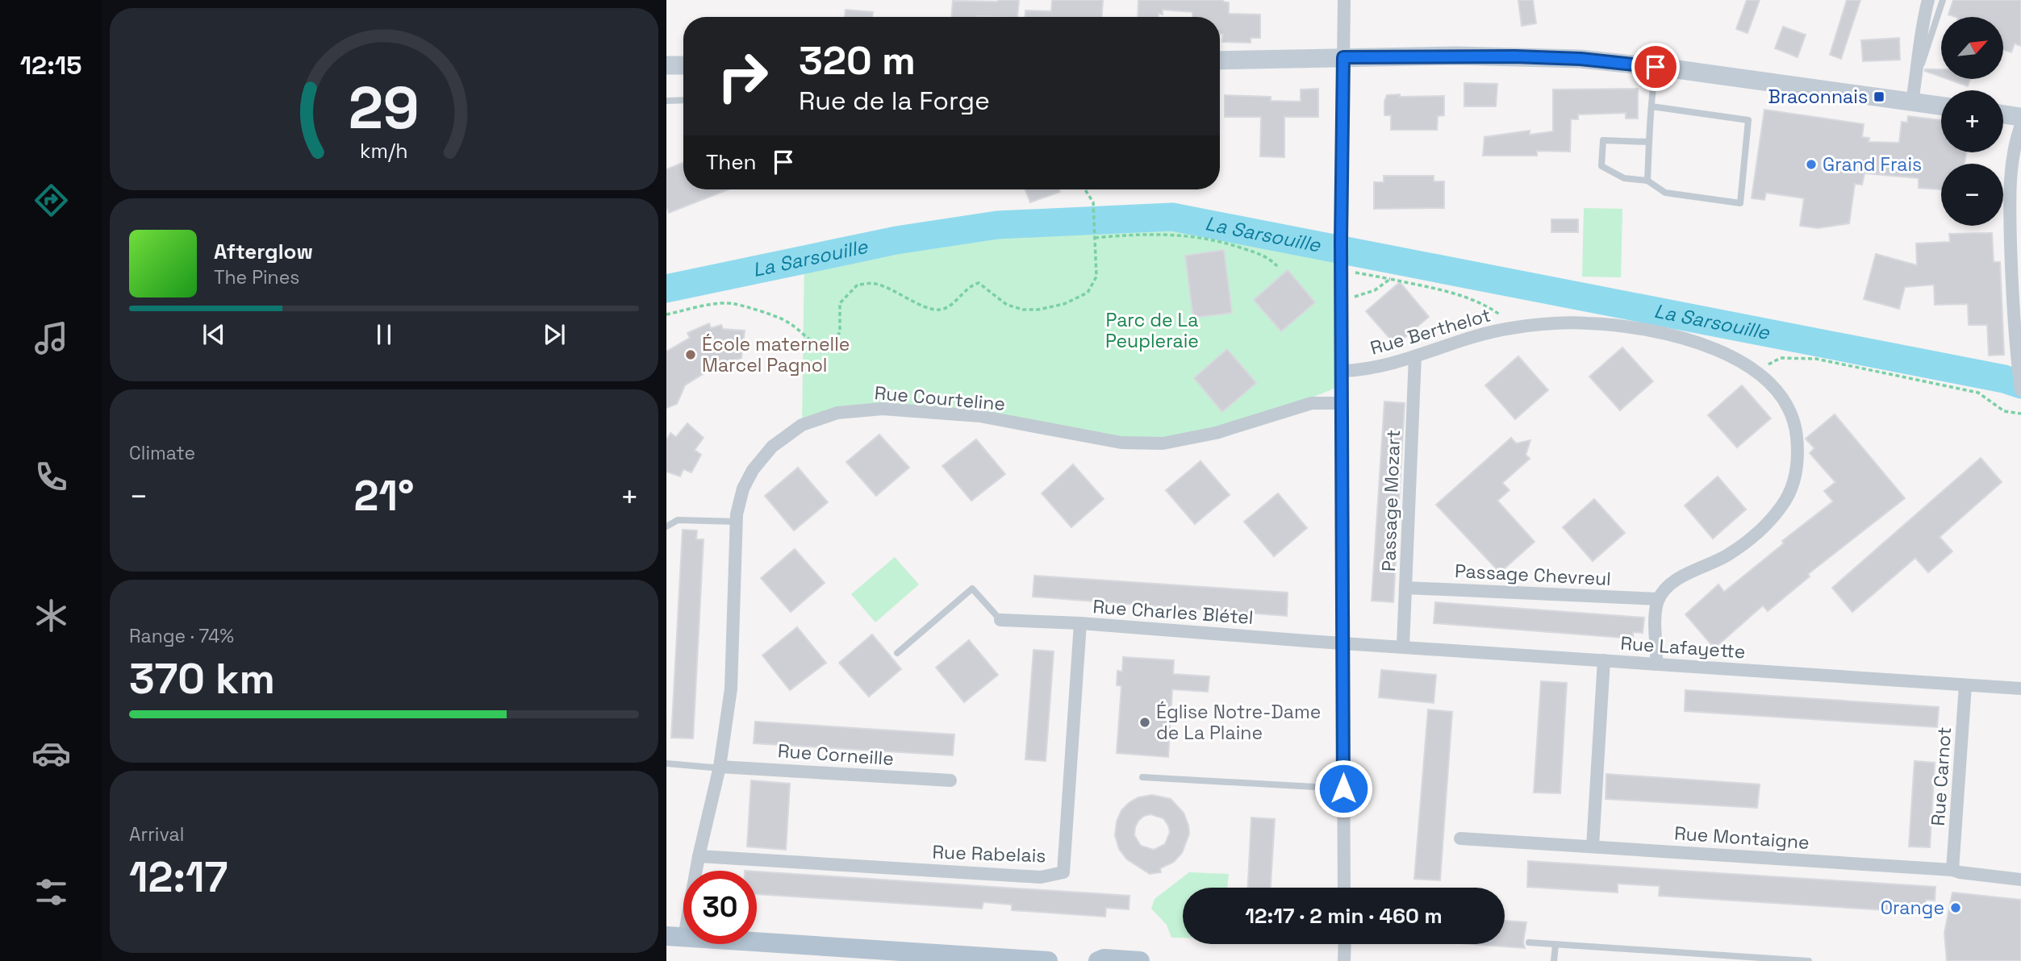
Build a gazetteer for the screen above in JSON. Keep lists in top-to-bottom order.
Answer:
{
  "streets": {
    "street": [
      "Rue Berthelot",
      "Rue Courteline",
      "Passage Mozart",
      "Passage Chevreul",
      "Rue Charles Blétel",
      "Rue Lafayette",
      "Rue Corneille",
      "Rue Carnot",
      "Rue Montaigne",
      "Rue Rabelais"
    ]
  },
  "crossings": [
    ["Rue Berthelot", "Passage Mozart"],
    ["Rue Berthelot", "Passage Chevreul"],
    ["Rue Courteline", "Rue Corneille"],
    ["Rue Courteline", "Rue Rabelais"],
    ["Passage Mozart", "Passage Chevreul"],
    ["Passage Mozart", "Rue Lafayette"],
    ["Rue Charles Blétel", "Rue Lafayette"],
    ["Rue Charles Blétel", "Rue Rabelais"],
    ["Rue Lafayette", "Rue Carnot"],
    ["Rue Carnot", "Rue Montaigne"]
  ],
  "water": ["La Sarsouille"],
  "parks": ["Parc de La Peupleraie"],
  "places": {
    "transit": ["Braconnais"],
    "other": [
      "Grand Frais",
      "École maternelle Marcel Pagnol",
      "Église Notre-Dame de La Plaine",
      "Orange"
    ]
  },
  "north": "top right",
  "page": {
    "tabs": "12:15",
    "map_buttons": ["+", "−"],
    "turn": ["320 m", "Rue de la Forge"],
    "then": "Then",
    "song": ["Afterglow", "The Pines"],
    "tile": [
      "Climate",
      ["Range · 74%", "370 km"],
      ["Arrival", "12:17"]
    ],
    "heat": ["−", "21°", "+"],
    "limit": "30",
    "trip": "12:17 · 2 min · 460 m",
    "gauge": ["29", "km/h"]
  }
}
